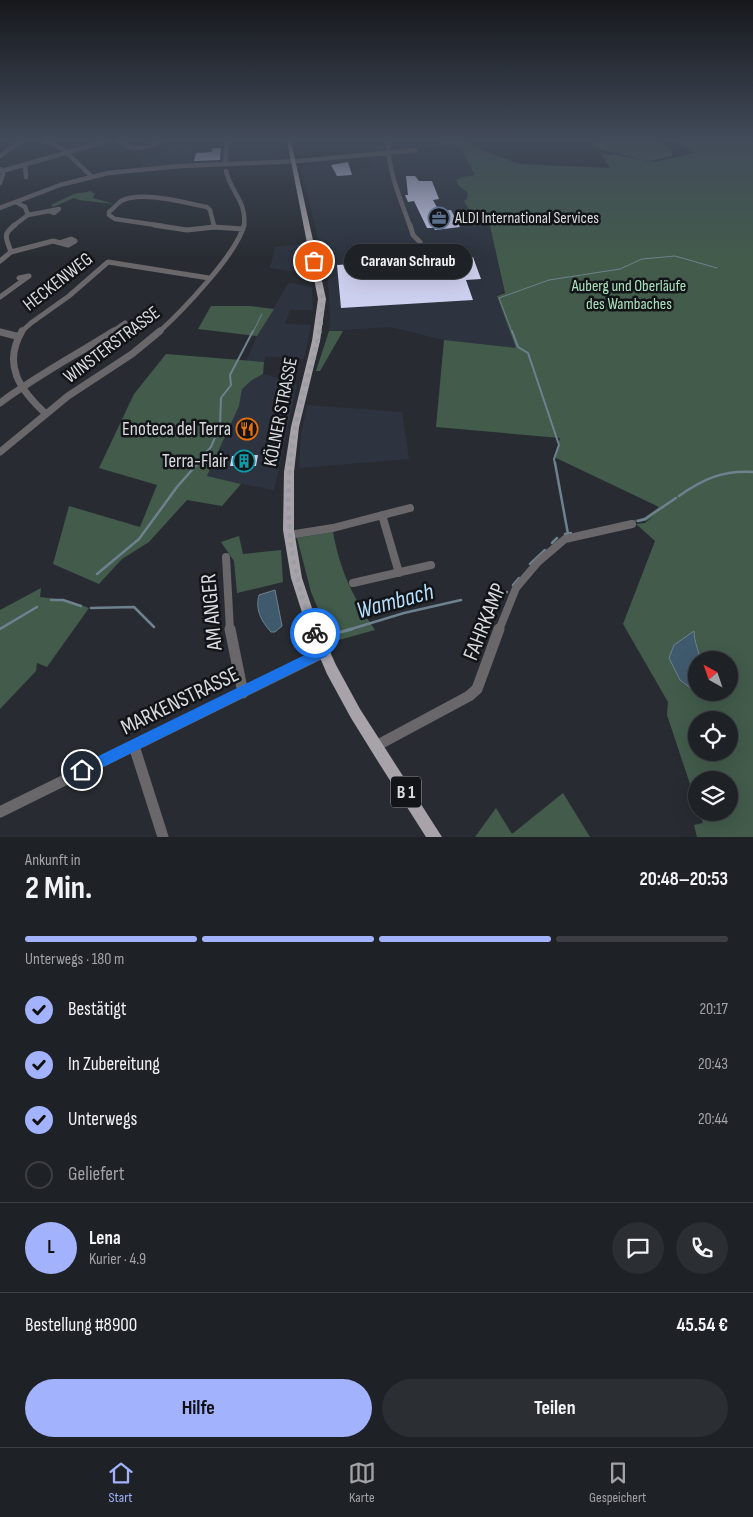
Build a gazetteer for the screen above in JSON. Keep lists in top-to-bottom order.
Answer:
{
  "streets": {
    "main road": ["KÖLNER STRASSE", "B 1"],
    "street": [
      "HECKENWEG",
      "WINSTERSTRASSE",
      "AM ANGER",
      "FAHRKAMP",
      "MARKENSTRASSE"
    ]
  },
  "crossings": [
    ["HECKENWEG", "WINSTERSTRASSE"],
    ["KÖLNER STRASSE", "FAHRKAMP"],
    ["KÖLNER STRASSE", "MARKENSTRASSE"],
    ["AM ANGER", "MARKENSTRASSE"]
  ],
  "water": ["Wambach"],
  "parks": ["Auberg und Oberläufe des Wambaches"],
  "places": {
    "office": ["ALDI International Services"],
    "other": ["Caravan Schraub"],
    "restaurant": ["Enoteca del Terra"],
    "building": ["Terra-Flair"]
  },
  "north": "top left",
  "page": {
    "bubble": "Caravan Schraub",
    "heading": ["2 Min.", "Ankunft in", "20:48–20:53"],
    "panel": [
      "Lena",
      "Kurier · 4.9",
      "Bestellung #8900",
      "45.54 €"
    ],
    "bar": "Unterwegs · 180 m",
    "list": [
      ["Bestätigt", "20:17"],
      ["In Zubereitung", "20:43"],
      ["Unterwegs", "20:44"],
      "Geliefert"
    ],
    "round": "L",
    "buttons": ["Hilfe", "Teilen"],
    "tabs": ["Start", "Karte", "Gespeichert"]
  }
}
